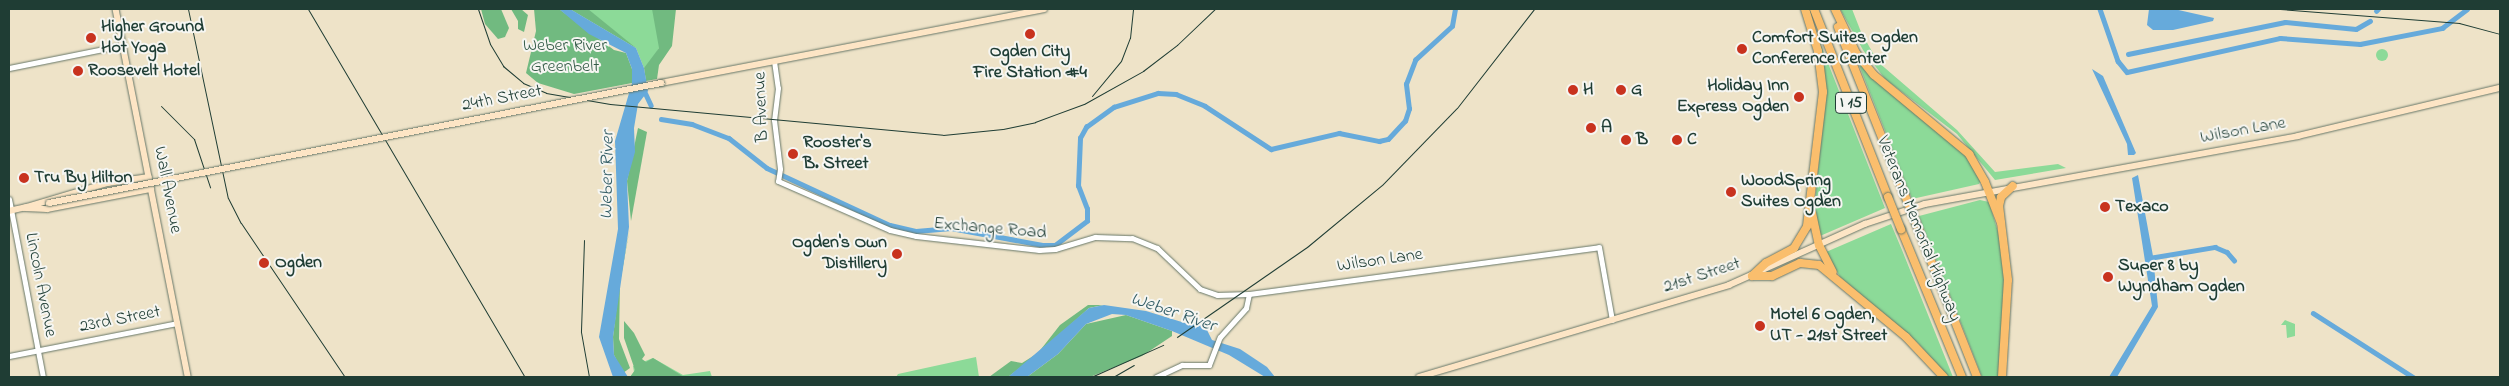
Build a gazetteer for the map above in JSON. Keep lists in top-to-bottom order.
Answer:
{
  "streets": {
    "highway": ["I 15", "Veterans Memorial Highway"],
    "main road": [
      "24th Street",
      "Wilson Lane",
      "Wall Avenue",
      "21st Street"
    ],
    "street": [
      "B Avenue",
      "Exchange Road",
      "Lincoln Avenue",
      "23rd Street"
    ]
  },
  "crossings": [
    ["24th Street", "B Avenue"],
    ["24th Street", "Wall Avenue"],
    ["24th Street", "Lincoln Avenue"],
    ["B Avenue", "Exchange Road"],
    ["Wilson Lane", "Exchange Road"],
    ["Wilson Lane", "21st Street"],
    ["Wall Avenue", "23rd Street"],
    ["Lincoln Avenue", "23rd Street"]
  ],
  "water": ["Weber River"],
  "parks": ["Weber River Greenbelt"],
  "places": [
    "Ogden City Fire Station #4",
    "Higher Ground Hot Yoga",
    "Comfort Suites Ogden Conference Center",
    "Roosevelt Hotel",
    "H",
    "G",
    "Holiday Inn Express Ogden",
    "A",
    "B",
    "C",
    "Rooster's B. Street",
    "Tru By Hilton",
    "WoodSpring Suites Ogden",
    "Texaco",
    "Ogden's Own Distillery",
    "Ogden",
    "Super 8 by Wyndham Ogden",
    "Motel 6 Ogden, UT - 21st Street"
  ]
}
